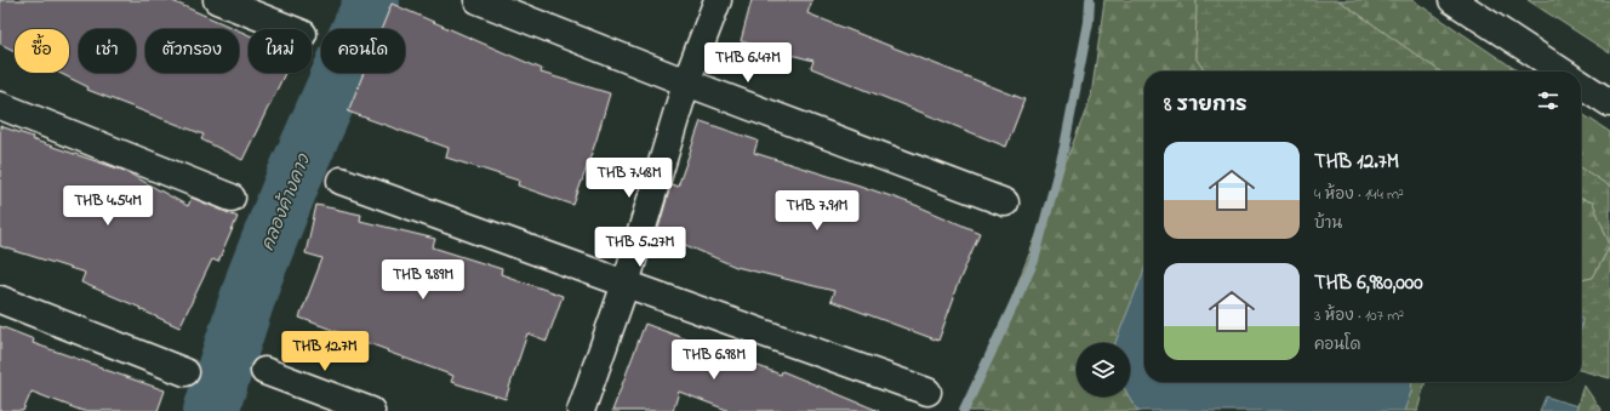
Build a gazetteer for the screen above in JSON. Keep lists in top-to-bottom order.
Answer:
{
  "water": ["คลองค้างคาว"],
  "page": {
    "chip": [
      "ซื้อ",
      "เช่า",
      "ตัวกรอง",
      "ใหม่",
      "คอนโด"
    ],
    "price": [
      "THB 6.47M",
      "THB 7.48M",
      "THB 4.54M",
      "THB 7.91M",
      "THB 5.27M",
      "THB 9.89M",
      "THB 12.7M",
      "THB 6.98M"
    ],
    "heading": "8 รายการ",
    "list": [
      {
        "name": "THB 12.7M",
        "note": "4 ห้อง · 144 m² · บ้าน"
      },
      {
        "name": "THB 6,980,000",
        "note": "3 ห้อง · 107 m² · คอนโด"
      }
    ]
  }
}
